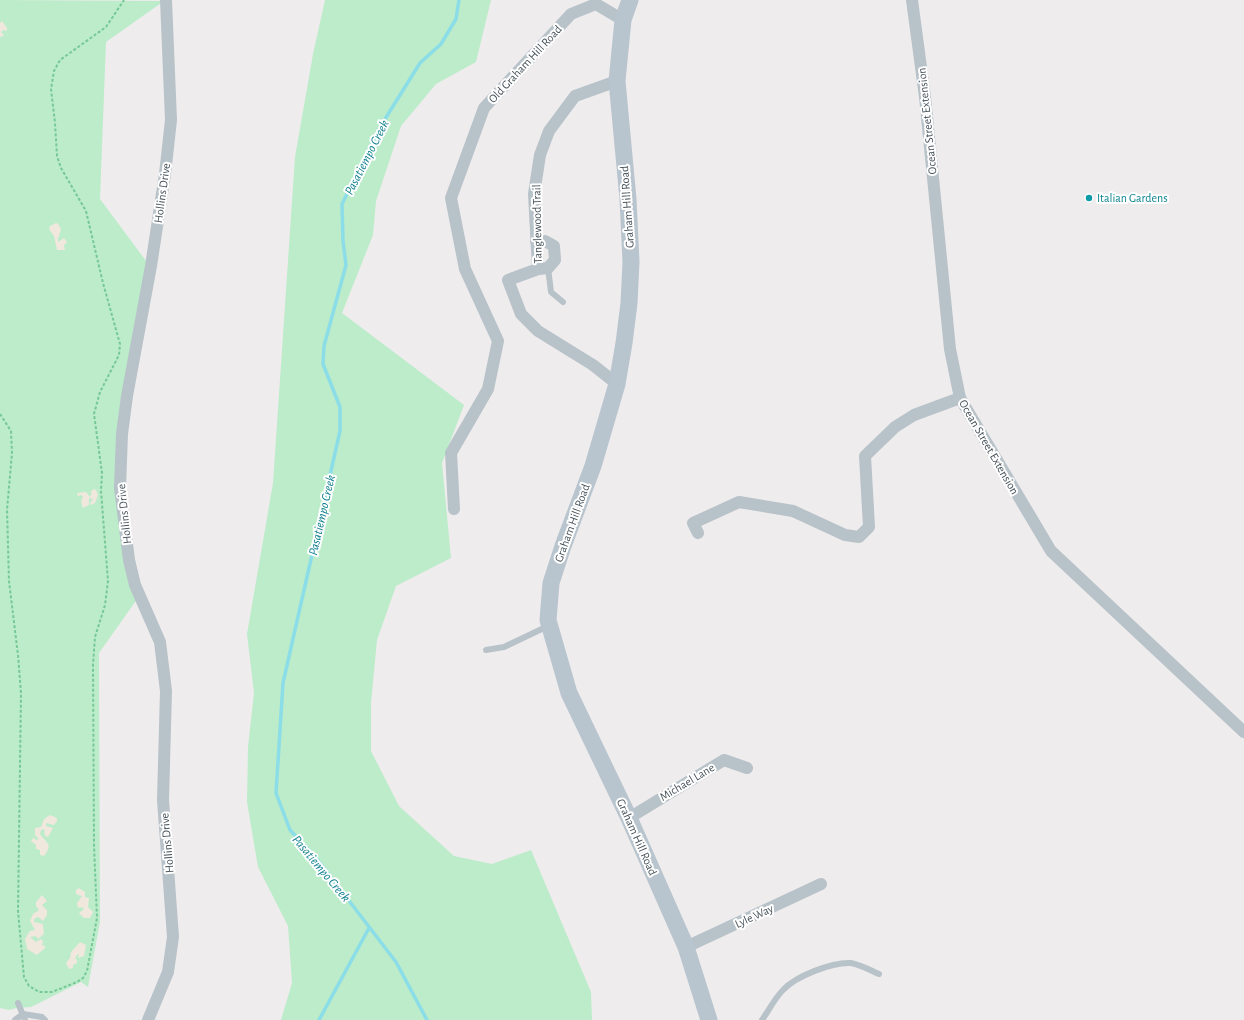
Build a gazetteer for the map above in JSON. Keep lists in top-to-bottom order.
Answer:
{
  "streets": {
    "main road": ["Graham Hill Road"],
    "street": [
      "Old Graham Hill Road",
      "Ocean Street Extension",
      "Hollins Drive",
      "Tanglewood Trail",
      "Michael Lane",
      "Lyle Way"
    ]
  },
  "crossings": [
    ["Old Graham Hill Road", "Graham Hill Road"],
    ["Graham Hill Road", "Tanglewood Trail"],
    ["Graham Hill Road", "Michael Lane"],
    ["Graham Hill Road", "Lyle Way"]
  ],
  "water": ["Pasatiempo Creek"],
  "places": ["Italian Gardens"]
}
